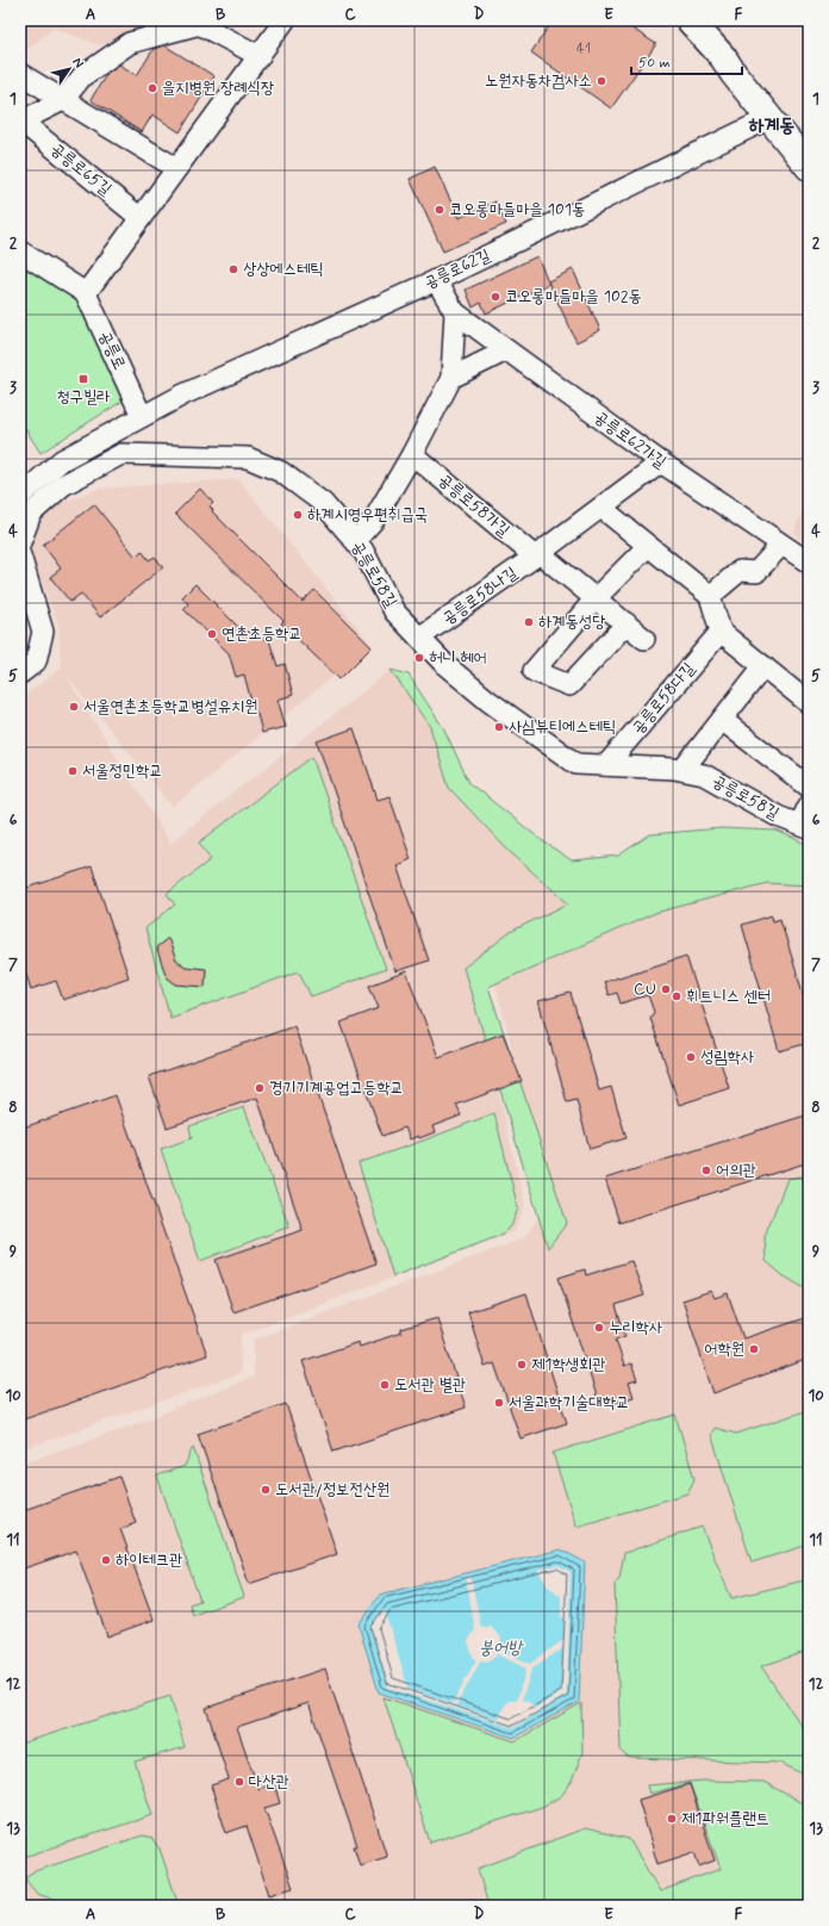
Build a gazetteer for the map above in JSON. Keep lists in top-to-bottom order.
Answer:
{
  "streets": {
    "street": [
      "공릉로65길",
      "공릉로62길",
      "공릉로",
      "공릉로62가길",
      "공릉로58가길",
      "공릉로58길",
      "공릉로58나길",
      "공릉로58다길"
    ]
  },
  "crossings": [
    ["공릉로62길", "공릉로"],
    ["공릉로62길", "공릉로62가길"],
    ["공릉로62가길", "공릉로58나길"],
    ["공릉로58가길", "공릉로58나길"],
    ["공릉로58길", "공릉로58나길"],
    ["공릉로58길", "공릉로58다길"]
  ],
  "districts": ["하계동"],
  "water": ["붕어방"],
  "places": {
    "other": [
      "노원자동차검사소",
      "을지병원 장례식장",
      "코오롱마들마을 101동",
      "상상에스테틱",
      "코오롱마들마을 102동",
      "하계시영우편취급국",
      "하계동성당",
      "연촌초등학교",
      "허니 헤어",
      "서울연촌초등학교병설유치원",
      "사심뷰티에스테틱",
      "서울정민학교",
      "CU",
      "휘트니스 센터",
      "성림학사",
      "경기기계공업고등학교",
      "어의관",
      "누리학사",
      "어학원",
      "제1학생회관",
      "도서관 별관",
      "서울과학기술대학교",
      "도서관/정보전산원",
      "하이테크관",
      "다산관",
      "제1파워플랜트"
    ],
    "transit": ["청구빌라"]
  },
  "house_numbers": ["41"],
  "scale_bar": "50 m",
  "north": "top right",
  "grid": {
    "columns": [
      "A",
      "B",
      "C",
      "D",
      "E",
      "F"
    ],
    "rows": [
      "1",
      "2",
      "3",
      "4",
      "5",
      "6",
      "7",
      "8",
      "9",
      "10",
      "11",
      "12",
      "13"
    ]
  }
}
